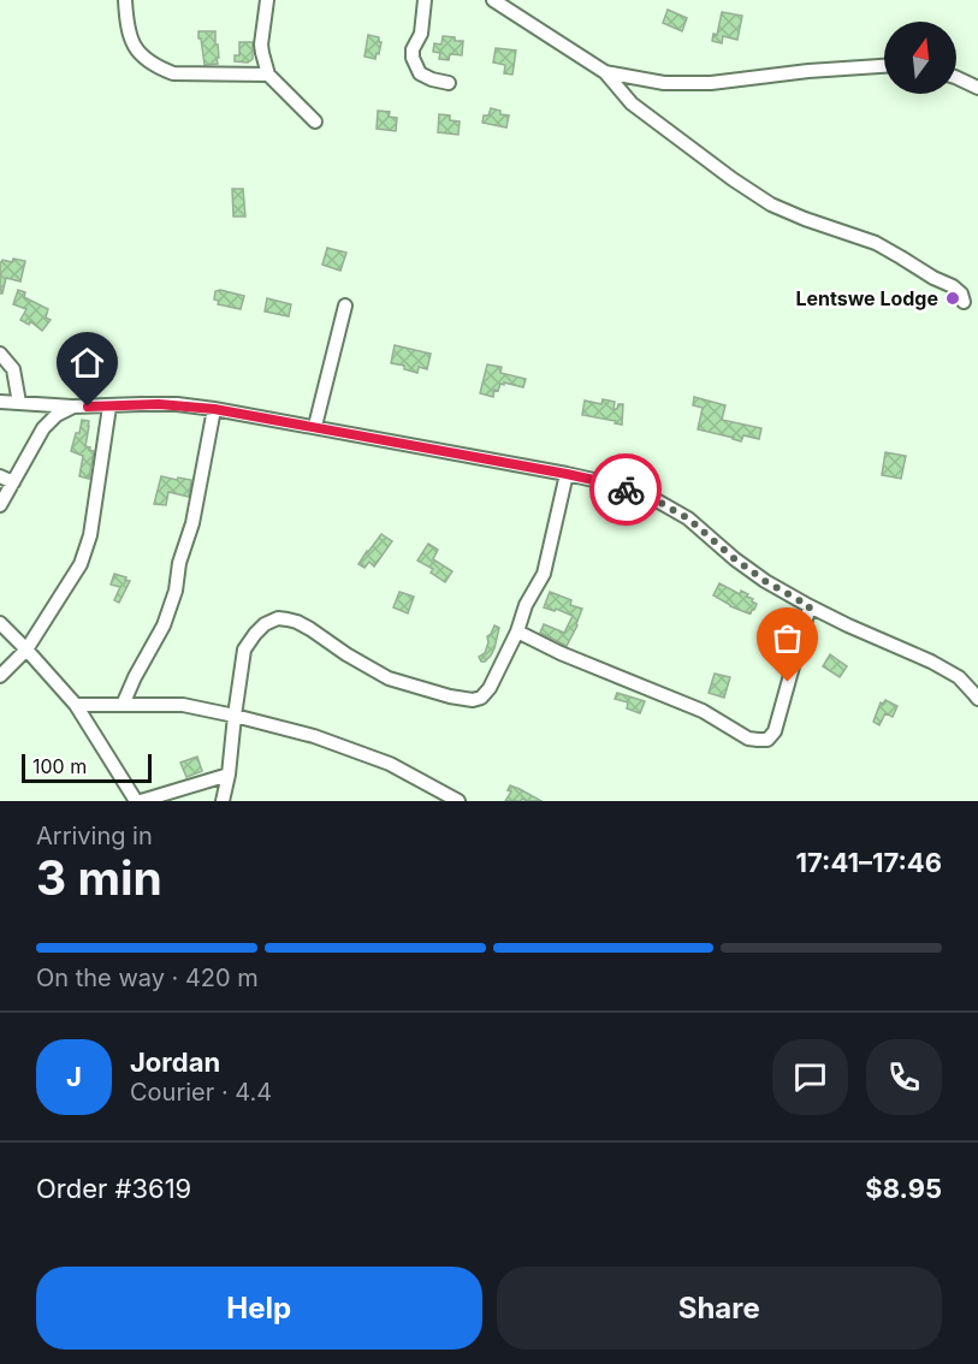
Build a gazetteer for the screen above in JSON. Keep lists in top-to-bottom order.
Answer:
{
  "places": ["Lentswe Lodge"],
  "scale_bar": "100 m",
  "north": "top",
  "page": {
    "scale": "100 m",
    "heading": ["3 min", "Arriving in", "17:41–17:46"],
    "panel": [
      "Jordan",
      "Courier · 4.4",
      "Order #3619",
      "$8.95"
    ],
    "bar": "On the way · 420 m",
    "round": "J",
    "buttons": ["Help", "Share"]
  }
}
